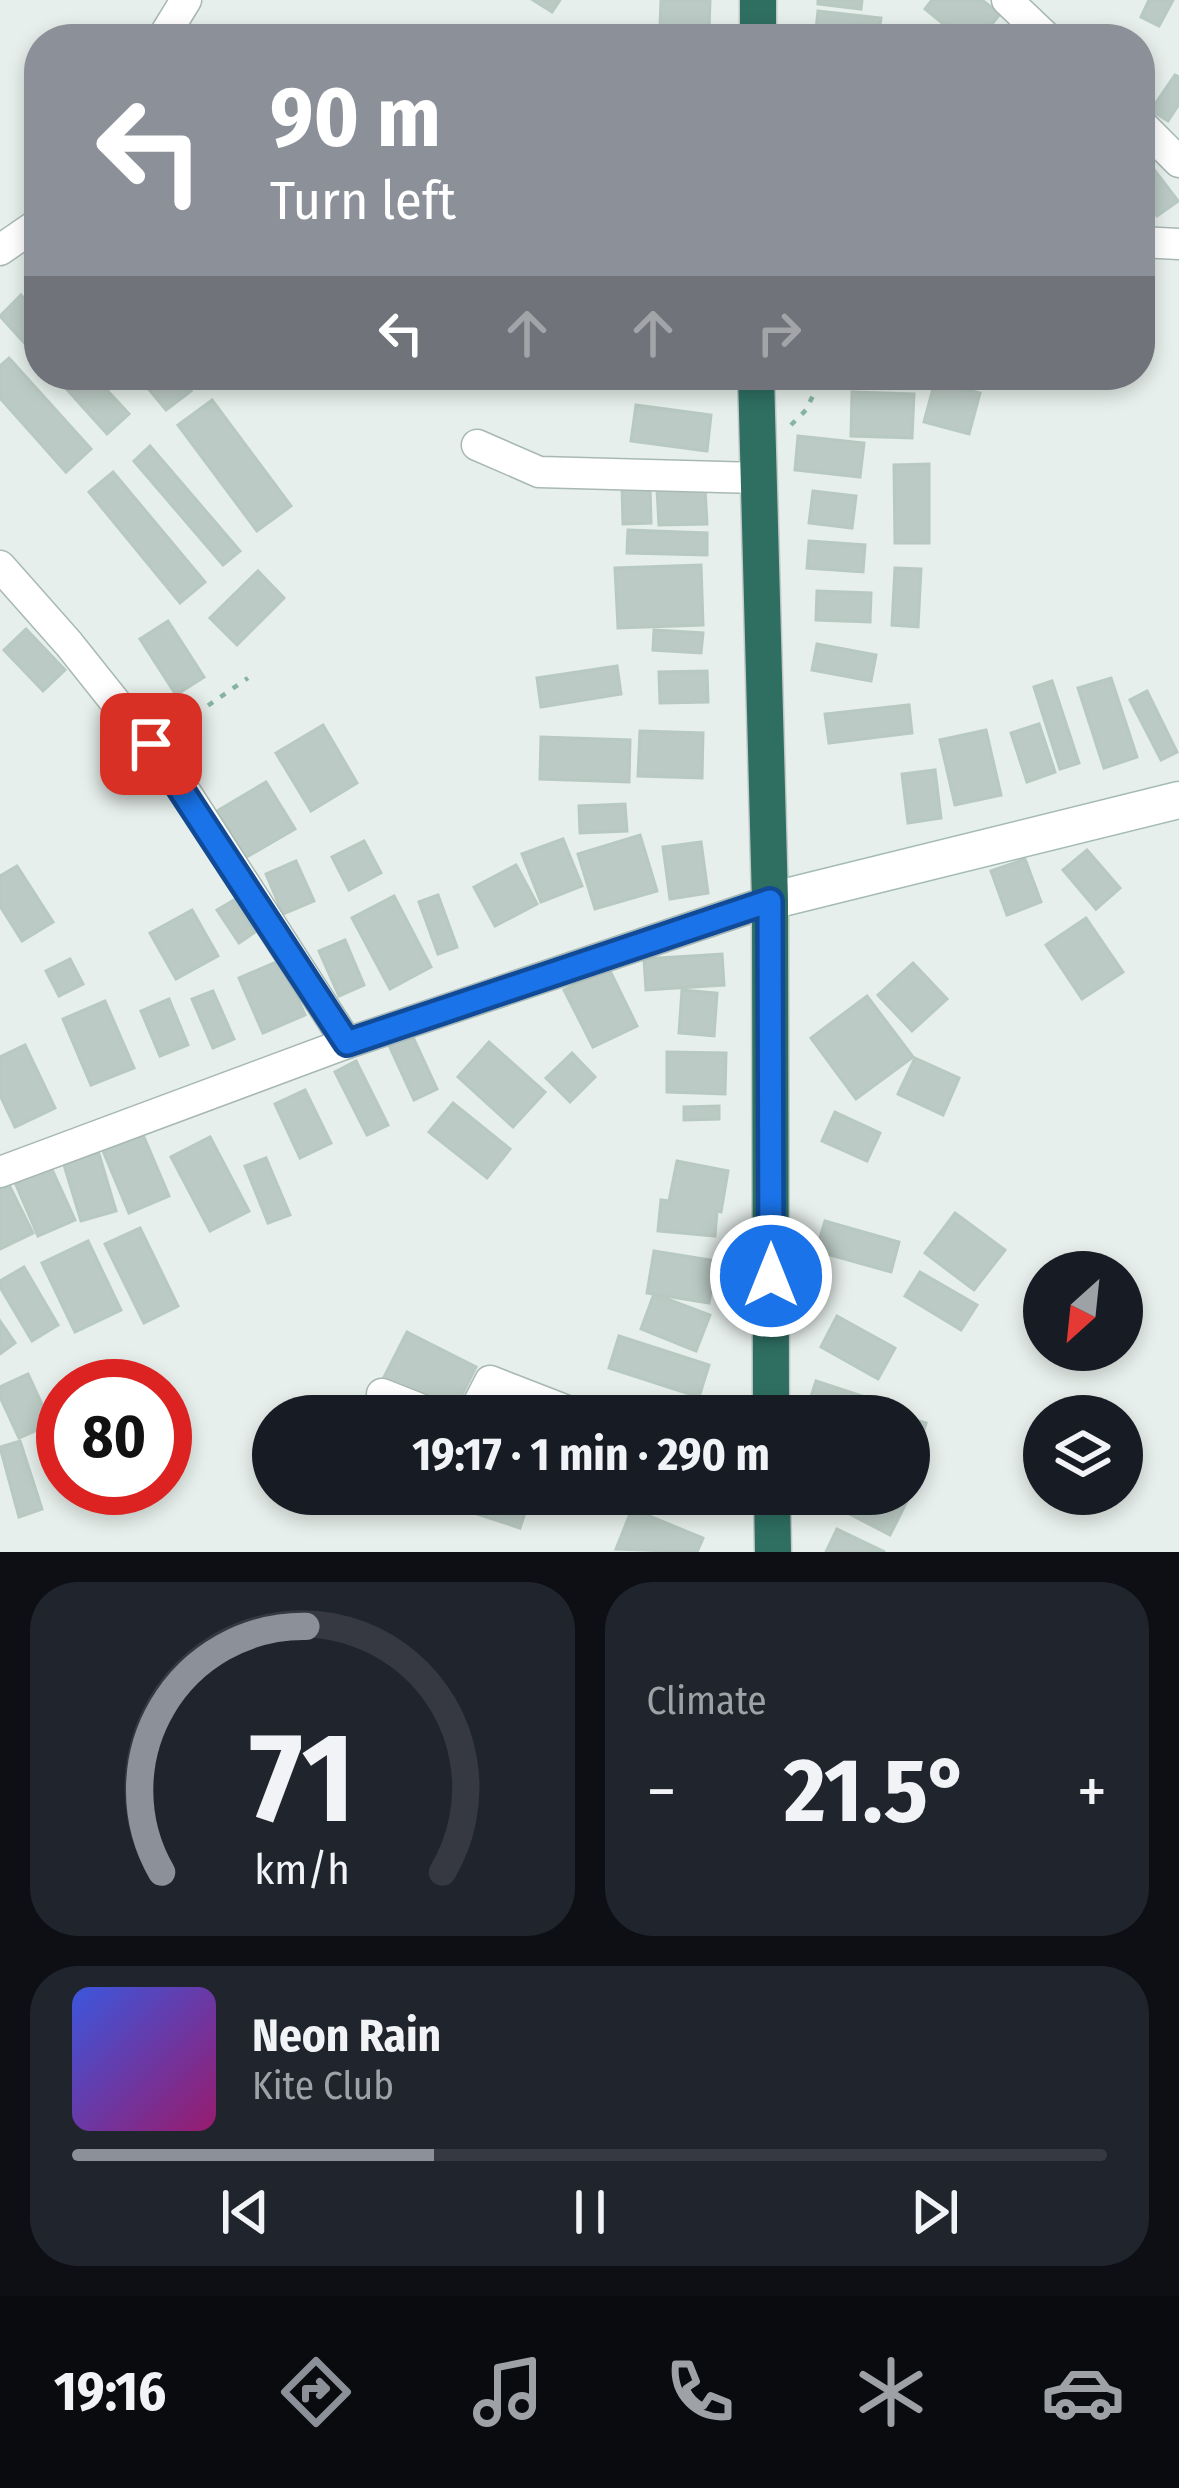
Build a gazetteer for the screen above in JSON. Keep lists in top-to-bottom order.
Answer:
{
  "north": "bottom left",
  "page": {
    "turn": ["90 m", "Turn left"],
    "limit": "80",
    "trip": "19:17 · 1 min · 290 m",
    "tile": "Climate",
    "heat": ["−", "21.5°", "+"],
    "song": ["Neon Rain", "Kite Club"],
    "tabs": "19:16",
    "gauge": ["71", "km/h"]
  }
}
